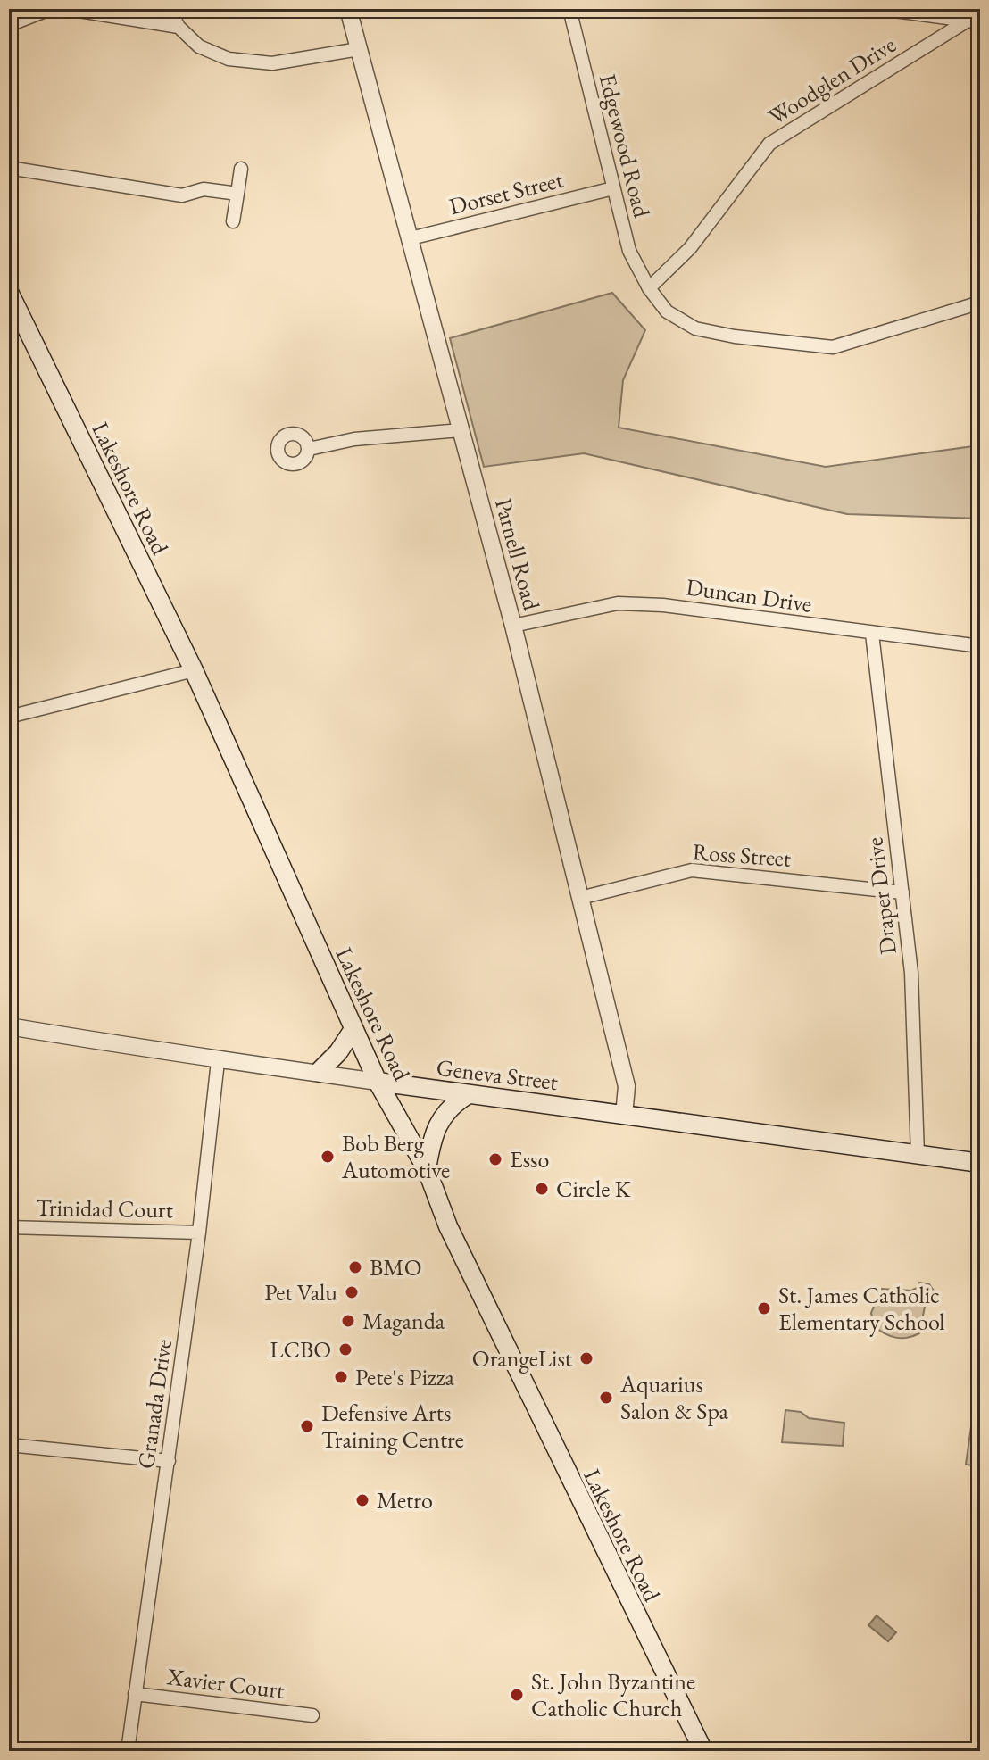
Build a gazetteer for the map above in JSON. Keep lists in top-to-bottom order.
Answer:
{
  "streets": {
    "main road": ["Lakeshore Road", "Geneva Street"],
    "street": [
      "Woodglen Drive",
      "Edgewood Road",
      "Dorset Street",
      "Parnell Road",
      "Duncan Drive",
      "Ross Street",
      "Draper Drive",
      "Trinidad Court",
      "Granada Drive",
      "Xavier Court"
    ]
  },
  "crossings": [
    ["Woodglen Drive", "Edgewood Road"],
    ["Edgewood Road", "Dorset Street"],
    ["Dorset Street", "Parnell Road"],
    ["Lakeshore Road", "Geneva Street"],
    ["Parnell Road", "Duncan Drive"],
    ["Parnell Road", "Ross Street"],
    ["Parnell Road", "Geneva Street"],
    ["Duncan Drive", "Draper Drive"],
    ["Ross Street", "Draper Drive"],
    ["Draper Drive", "Geneva Street"],
    ["Geneva Street", "Granada Drive"],
    ["Trinidad Court", "Granada Drive"],
    ["Granada Drive", "Xavier Court"]
  ],
  "places": [
    "Bob Berg Automotive",
    "Esso",
    "Circle K",
    "BMO",
    "Pet Valu",
    "St. James Catholic Elementary School",
    "Maganda",
    "LCBO",
    "OrangeList",
    "Pete's Pizza",
    "Aquarius Salon & Spa",
    "Defensive Arts Training Centre",
    "Metro",
    "St. John Byzantine Catholic Church"
  ]
}
